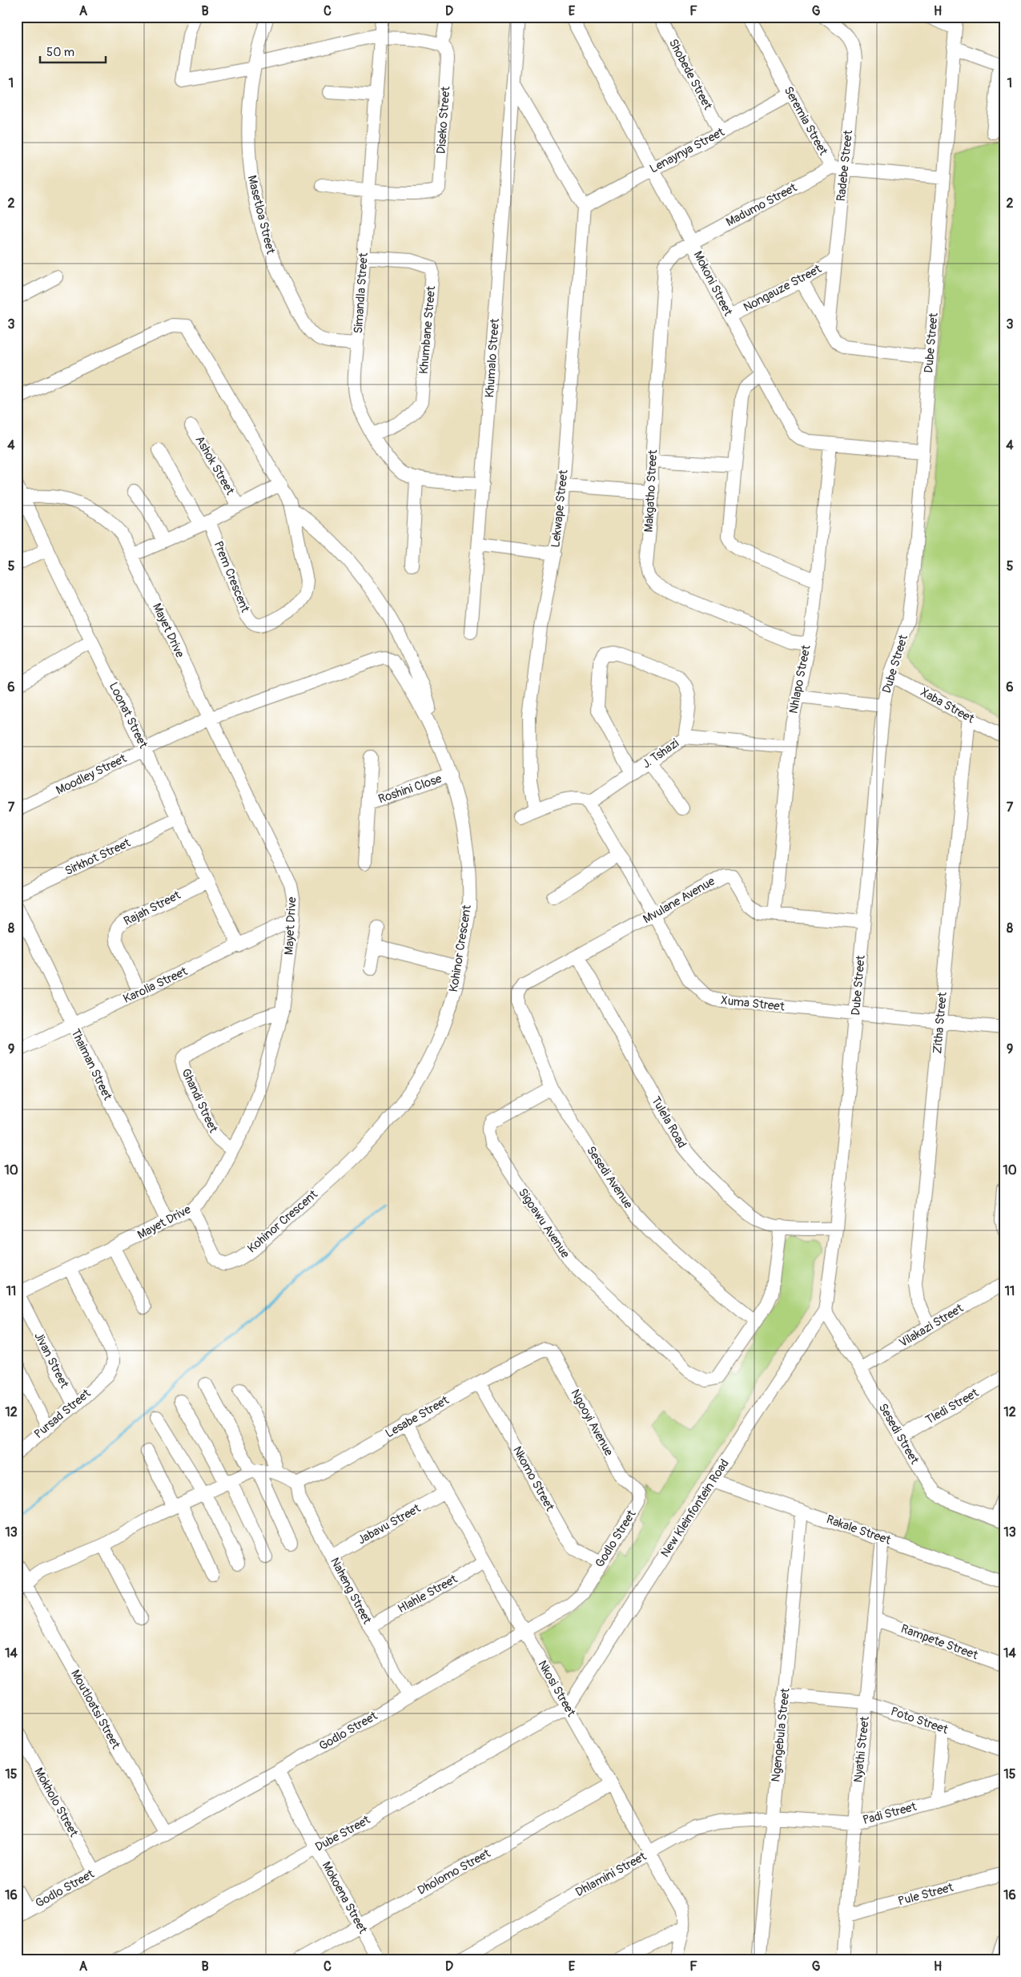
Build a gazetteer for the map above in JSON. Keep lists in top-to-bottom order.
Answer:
{
  "streets": {
    "street": [
      "Shobede Street",
      "Diseko Street",
      "Seremia Street",
      "Lenaynya Street",
      "Radebe Street",
      "Madumo Street",
      "Masetloa Street",
      "Mokoni Street",
      "Nongauze Street",
      "Simandla Street",
      "Khumbane Street",
      "Dube Street",
      "Khumalo Street",
      "Ashok Street",
      "Makgatho Street",
      "Lekwape Street",
      "Prem Crescent",
      "Mayet Drive",
      "Nhlapo Street",
      "Xaba Street",
      "Loonat Street",
      "J. Tshazi",
      "Moodley Street",
      "Roshini Close",
      "Sirkhot Street",
      "Mvulane Avenue",
      "Rajah Street",
      "Kohinor Crescent",
      "Karolia Street",
      "Xuma Street",
      "Zitha Street",
      "Thaiman Street",
      "Ghandi Street",
      "Tulela Road",
      "Sesedi Avenue",
      "Sigoawu Avenue",
      "Vilakazi Street",
      "Jivan Street",
      "Tledi Street",
      "Pursad Street",
      "Lesabe Street",
      "Ngooyi Avenue",
      "Sesedi Street",
      "Nkomo Street",
      "New Kleinfontein Road",
      "Jabavu Street",
      "Rakale Street",
      "Godlo Street",
      "Naheng Street",
      "Hlahle Street",
      "Rampete Street",
      "Nkosi Street",
      "Moutloatsi Street",
      "Poto Street",
      "Ngengebula Street",
      "Nyathi Street",
      "Mokholo Street",
      "Padi Street",
      "Dholomo Street",
      "Dhlamini Street",
      "Pule Street",
      "Mokoena Street"
    ]
  },
  "crossings": [
    ["Shobede Street", "Lenaynya Street"],
    ["Diseko Street", "Simandla Street"],
    ["Seremia Street", "Lenaynya Street"],
    ["Seremia Street", "Radebe Street"],
    ["Seremia Street", "Madumo Street"],
    ["Seremia Street", "Dube Street"],
    ["Lenaynya Street", "Mokoni Street"],
    ["Lenaynya Street", "Lekwape Street"],
    ["Radebe Street", "Nongauze Street"],
    ["Madumo Street", "Mokoni Street"],
    ["Madumo Street", "Makgatho Street"],
    ["Masetloa Street", "Simandla Street"],
    ["Mokoni Street", "Nongauze Street"],
    ["Mokoni Street", "Dube Street"],
    ["Mokoni Street", "Makgatho Street"],
    ["Mokoni Street", "Nhlapo Street"],
    ["Simandla Street", "Khumbane Street"],
    ["Simandla Street", "Khumalo Street"],
    ["Dube Street", "Xaba Street"],
    ["Dube Street", "Mvulane Avenue"],
    ["Dube Street", "Xuma Street"],
    ["Dube Street", "Tulela Road"],
    ["Dube Street", "Sesedi Street"],
    ["Dube Street", "New Kleinfontein Road"],
    ["Dube Street", "Nkosi Street"],
    ["Dube Street", "Mokoena Street"],
    ["Ashok Street", "Prem Crescent"],
    ["Ashok Street", "Mayet Drive"],
    ["Makgatho Street", "Nhlapo Street"],
    ["Mayet Drive", "Loonat Street"],
    ["Mayet Drive", "Moodley Street"],
    ["Mayet Drive", "Kohinor Crescent"],
    ["Mayet Drive", "Karolia Street"],
    ["Mayet Drive", "Thaiman Street"],
    ["Mayet Drive", "Ghandi Street"],
    ["Mayet Drive", "Jivan Street"],
    ["Mayet Drive", "Pursad Street"],
    ["Nhlapo Street", "J. Tshazi"],
    ["Nhlapo Street", "Mvulane Avenue"],
    ["Xaba Street", "Zitha Street"],
    ["Loonat Street", "Moodley Street"],
    ["Loonat Street", "Sirkhot Street"],
    ["Loonat Street", "Rajah Street"],
    ["Loonat Street", "Karolia Street"],
    ["J. Tshazi", "Xuma Street"],
    ["Moodley Street", "Kohinor Crescent"],
    ["Roshini Close", "Kohinor Crescent"],
    ["Mvulane Avenue", "Xuma Street"],
    ["Mvulane Avenue", "Tulela Road"],
    ["Mvulane Avenue", "Sesedi Avenue"],
    ["Rajah Street", "Karolia Street"],
    ["Karolia Street", "Thaiman Street"],
    ["Xuma Street", "Zitha Street"],
    ["Zitha Street", "Vilakazi Street"],
    ["Sesedi Avenue", "Sigoawu Avenue"],
    ["Vilakazi Street", "Sesedi Street"],
    ["Jivan Street", "Pursad Street"],
    ["Tledi Street", "Sesedi Street"],
    ["Lesabe Street", "Ngooyi Avenue"],
    ["Lesabe Street", "Nkomo Street"],
    ["Lesabe Street", "Naheng Street"],
    ["Lesabe Street", "Nkosi Street"],
    ["Ngooyi Avenue", "Godlo Street"],
    ["Sesedi Street", "New Kleinfontein Road"],
    ["Nkomo Street", "Godlo Street"],
    ["New Kleinfontein Road", "Rakale Street"],
    ["New Kleinfontein Road", "Nkosi Street"],
    ["Jabavu Street", "Naheng Street"],
    ["Jabavu Street", "Nkosi Street"],
    ["Rakale Street", "Ngengebula Street"],
    ["Rakale Street", "Nyathi Street"],
    ["Godlo Street", "Naheng Street"],
    ["Godlo Street", "Nkosi Street"],
    ["Godlo Street", "Moutloatsi Street"],
    ["Godlo Street", "Mokholo Street"],
    ["Godlo Street", "Mokoena Street"],
    ["Naheng Street", "Hlahle Street"],
    ["Hlahle Street", "Nkosi Street"],
    ["Rampete Street", "Nyathi Street"],
    ["Nkosi Street", "Dholomo Street"],
    ["Nkosi Street", "Dhlamini Street"],
    ["Poto Street", "Ngengebula Street"],
    ["Poto Street", "Nyathi Street"],
    ["Ngengebula Street", "Padi Street"],
    ["Ngengebula Street", "Dhlamini Street"],
    ["Nyathi Street", "Padi Street"],
    ["Nyathi Street", "Pule Street"],
    ["Padi Street", "Dhlamini Street"],
    ["Dholomo Street", "Mokoena Street"]
  ],
  "scale_bar": "50 m",
  "grid": {
    "columns": [
      "A",
      "B",
      "C",
      "D",
      "E",
      "F",
      "G",
      "H"
    ],
    "rows": [
      "1",
      "2",
      "3",
      "4",
      "5",
      "6",
      "7",
      "8",
      "9",
      "10",
      "11",
      "12",
      "13",
      "14",
      "15",
      "16"
    ]
  }
}
